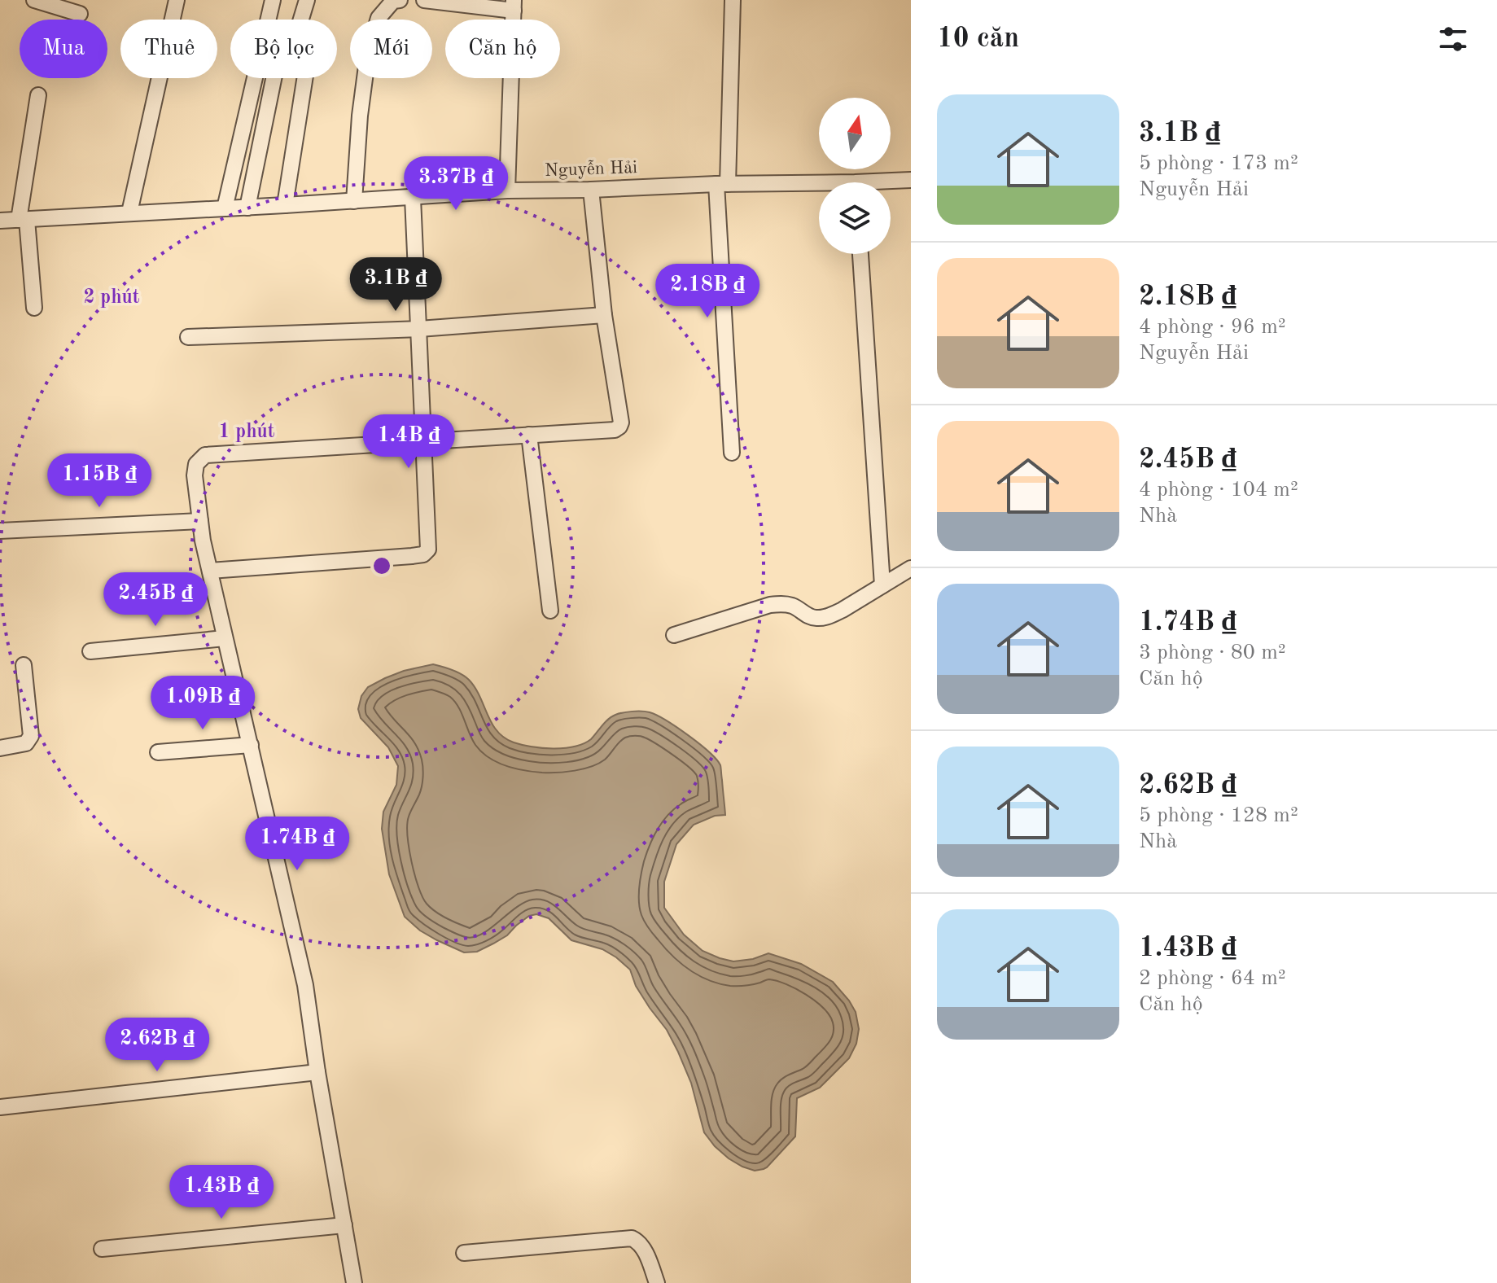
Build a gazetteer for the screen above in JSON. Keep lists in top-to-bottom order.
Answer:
{
  "streets": {
    "street": ["Nguyễn Hải"]
  },
  "north": "top",
  "page": {
    "heading": "10 căn",
    "chip": [
      "Mua",
      "Thuê",
      "Bộ lọc",
      "Mới",
      "Căn hộ"
    ],
    "list": [
      {
        "name": "3.1B ₫",
        "note": "5 phòng · 173 m² · Nguyễn Hải"
      },
      {
        "name": "2.18B ₫",
        "note": "4 phòng · 96 m² · Nguyễn Hải"
      },
      {
        "name": "2.45B ₫",
        "note": "4 phòng · 104 m² · Nhà"
      },
      {
        "name": "1.74B ₫",
        "note": "3 phòng · 80 m² · Căn hộ"
      },
      {
        "name": "2.62B ₫",
        "note": "5 phòng · 128 m² · Nhà"
      },
      {
        "name": "1.43B ₫",
        "note": "2 phòng · 64 m² · Căn hộ"
      }
    ],
    "price": [
      "3.37B ₫",
      "3.1B ₫",
      "2.18B ₫",
      "1.4B ₫",
      "1.15B ₫",
      "2.45B ₫",
      "1.09B ₫",
      "1.74B ₫",
      "2.62B ₫",
      "1.43B ₫"
    ]
  },
  "rings": ["2 phút", "1 phút"]
}
